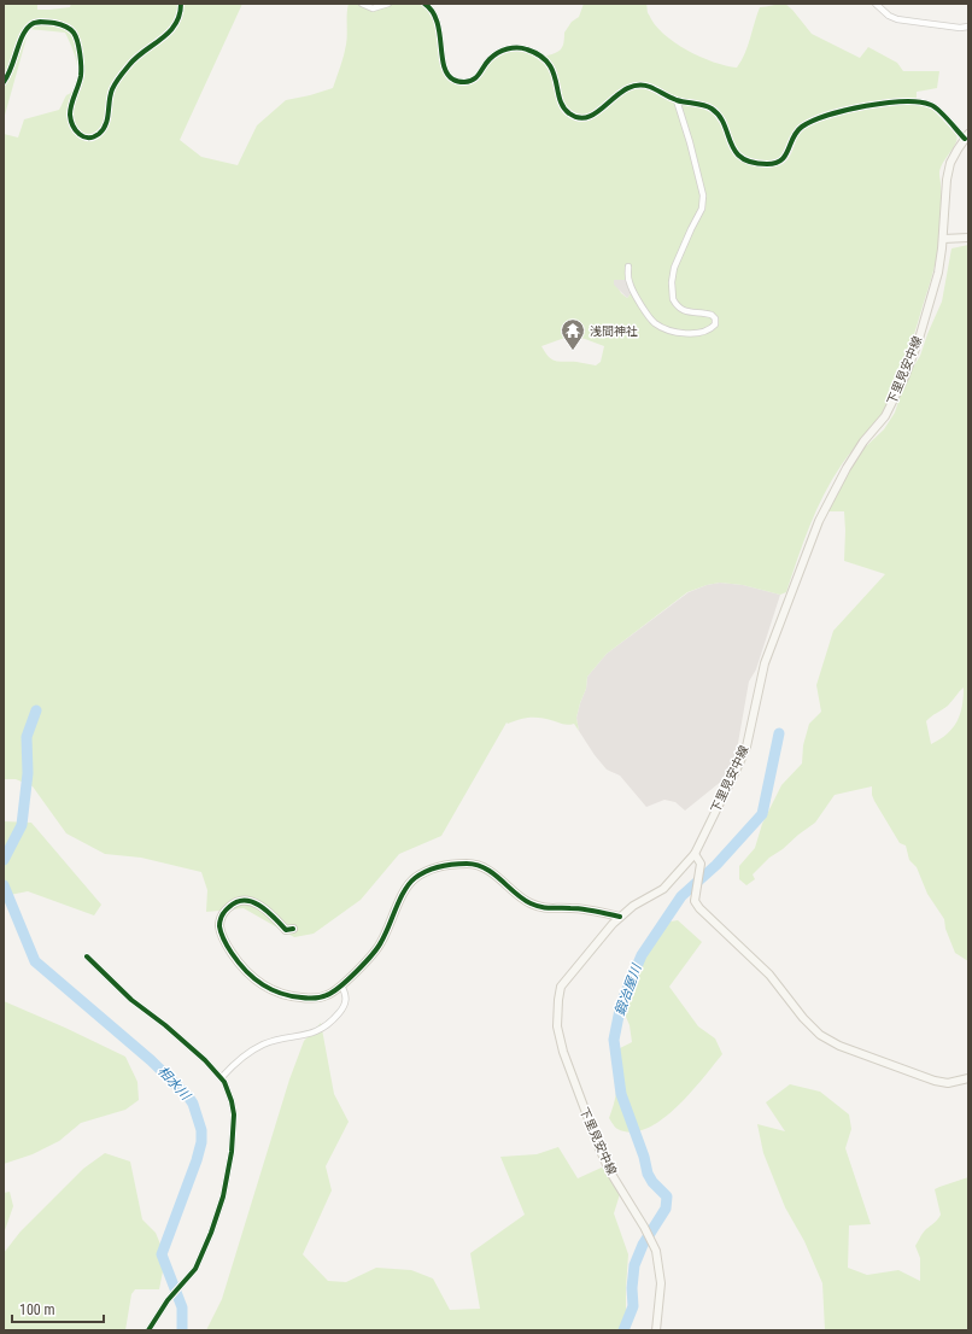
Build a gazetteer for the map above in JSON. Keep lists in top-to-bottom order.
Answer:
{
  "streets": {
    "main road": ["下里見安中線"]
  },
  "water": ["鍛冶屋川", "相水川"],
  "places": {
    "temple": ["浅間神社"]
  },
  "scale_bar": "100 m"
}
